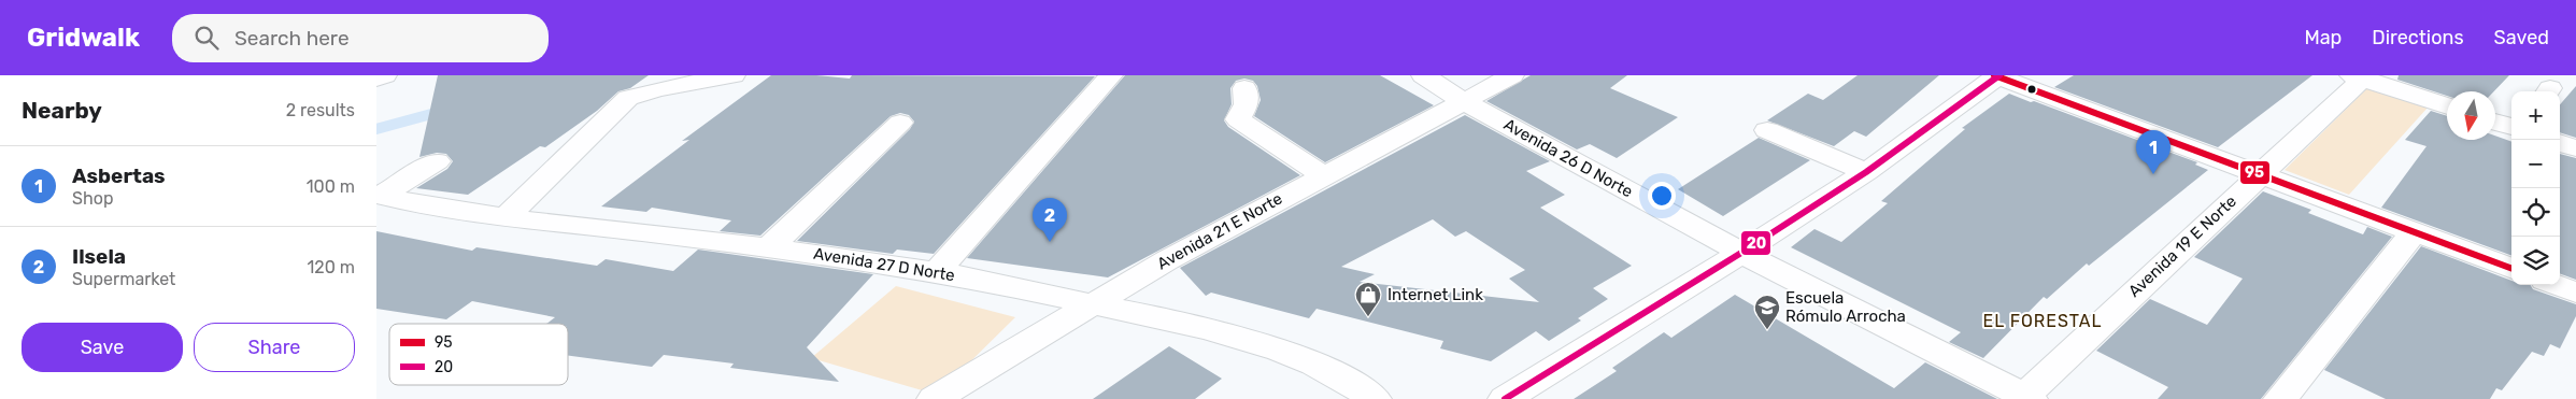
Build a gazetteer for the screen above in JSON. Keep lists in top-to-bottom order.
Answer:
{
  "streets": {
    "street": [
      "Avenida 26 D Norte",
      "Avenida 21 E Norte",
      "Avenida 19 E Norte",
      "Avenida 27 D Norte"
    ]
  },
  "crossings": [
    ["Avenida 26 D Norte", "Avenida 21 E Norte"],
    ["Avenida 26 D Norte", "Avenida 19 E Norte"],
    ["Avenida 21 E Norte", "Avenida 27 D Norte"]
  ],
  "districts": ["EL FORESTAL"],
  "places": {
    "shop": ["Internet Link"],
    "school or university": ["Escuela Rómulo Arrocha"]
  },
  "lines": ["transit line 95", "transit line 20"],
  "legend": ["95", "20"],
  "north": "bottom",
  "page": {
    "header": "Gridwalk",
    "search": "Search here",
    "nav": ["Map", "Directions", "Saved"],
    "heading": ["Nearby", "2 results"],
    "map_buttons": ["+", "−"],
    "pins": ["1", "2"],
    "list": [
      {
        "mark": "1",
        "name": "Asbertas",
        "note": "Shop",
        "value": "100 m"
      },
      {
        "mark": "2",
        "name": "Ilsela",
        "note": "Supermarket",
        "value": "120 m"
      }
    ],
    "buttons": ["Save", "Share"]
  }
}
